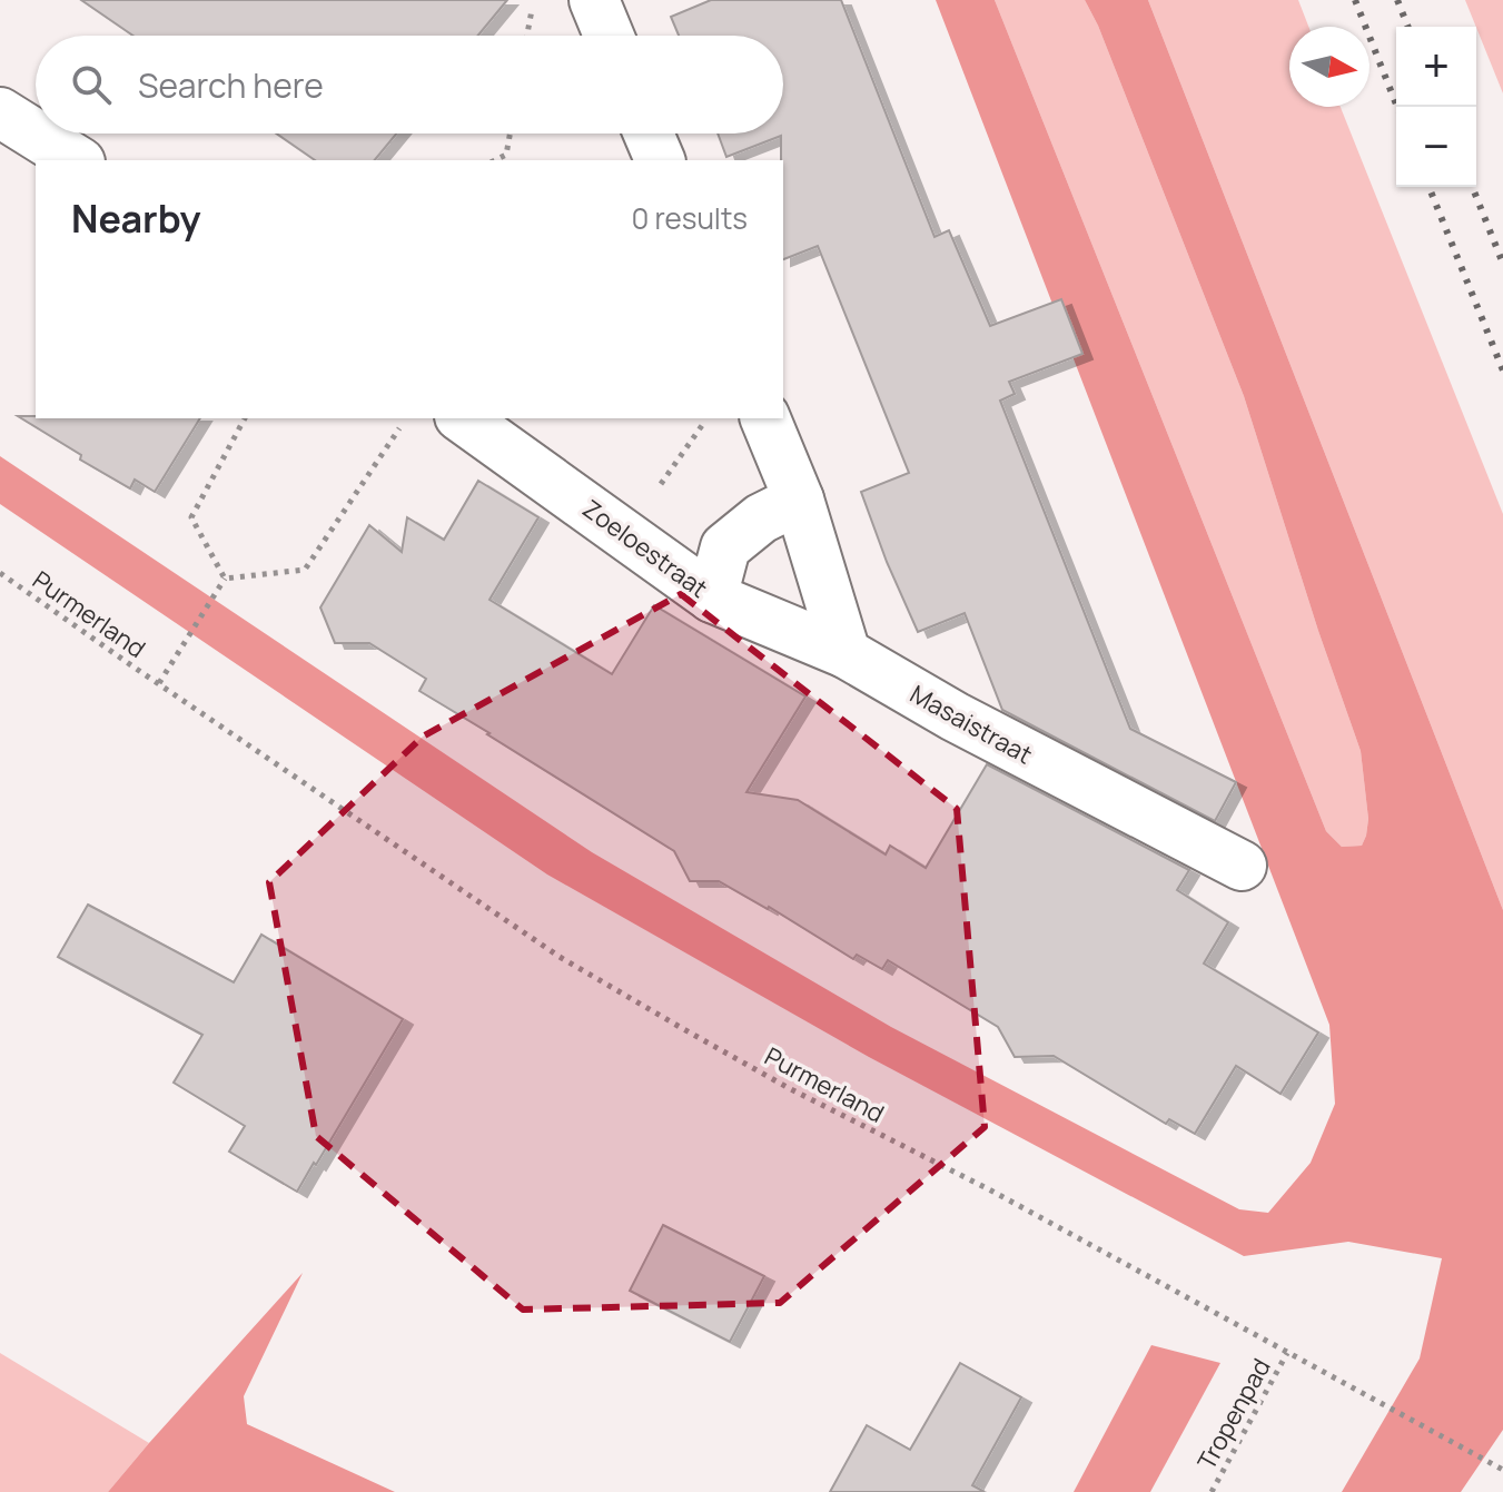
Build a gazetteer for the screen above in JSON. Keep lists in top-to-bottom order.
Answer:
{
  "streets": {
    "street": ["Zoeloestraat", "Masaistraat"],
    "path": ["Purmerland", "Tropenpad"]
  },
  "crossings": [
    ["Zoeloestraat", "Masaistraat"],
    ["Purmerland", "Tropenpad"]
  ],
  "north": "right",
  "page": {
    "map_buttons": ["+", "−"],
    "search": "Search here",
    "heading": ["Nearby", "0 results"]
  }
}
